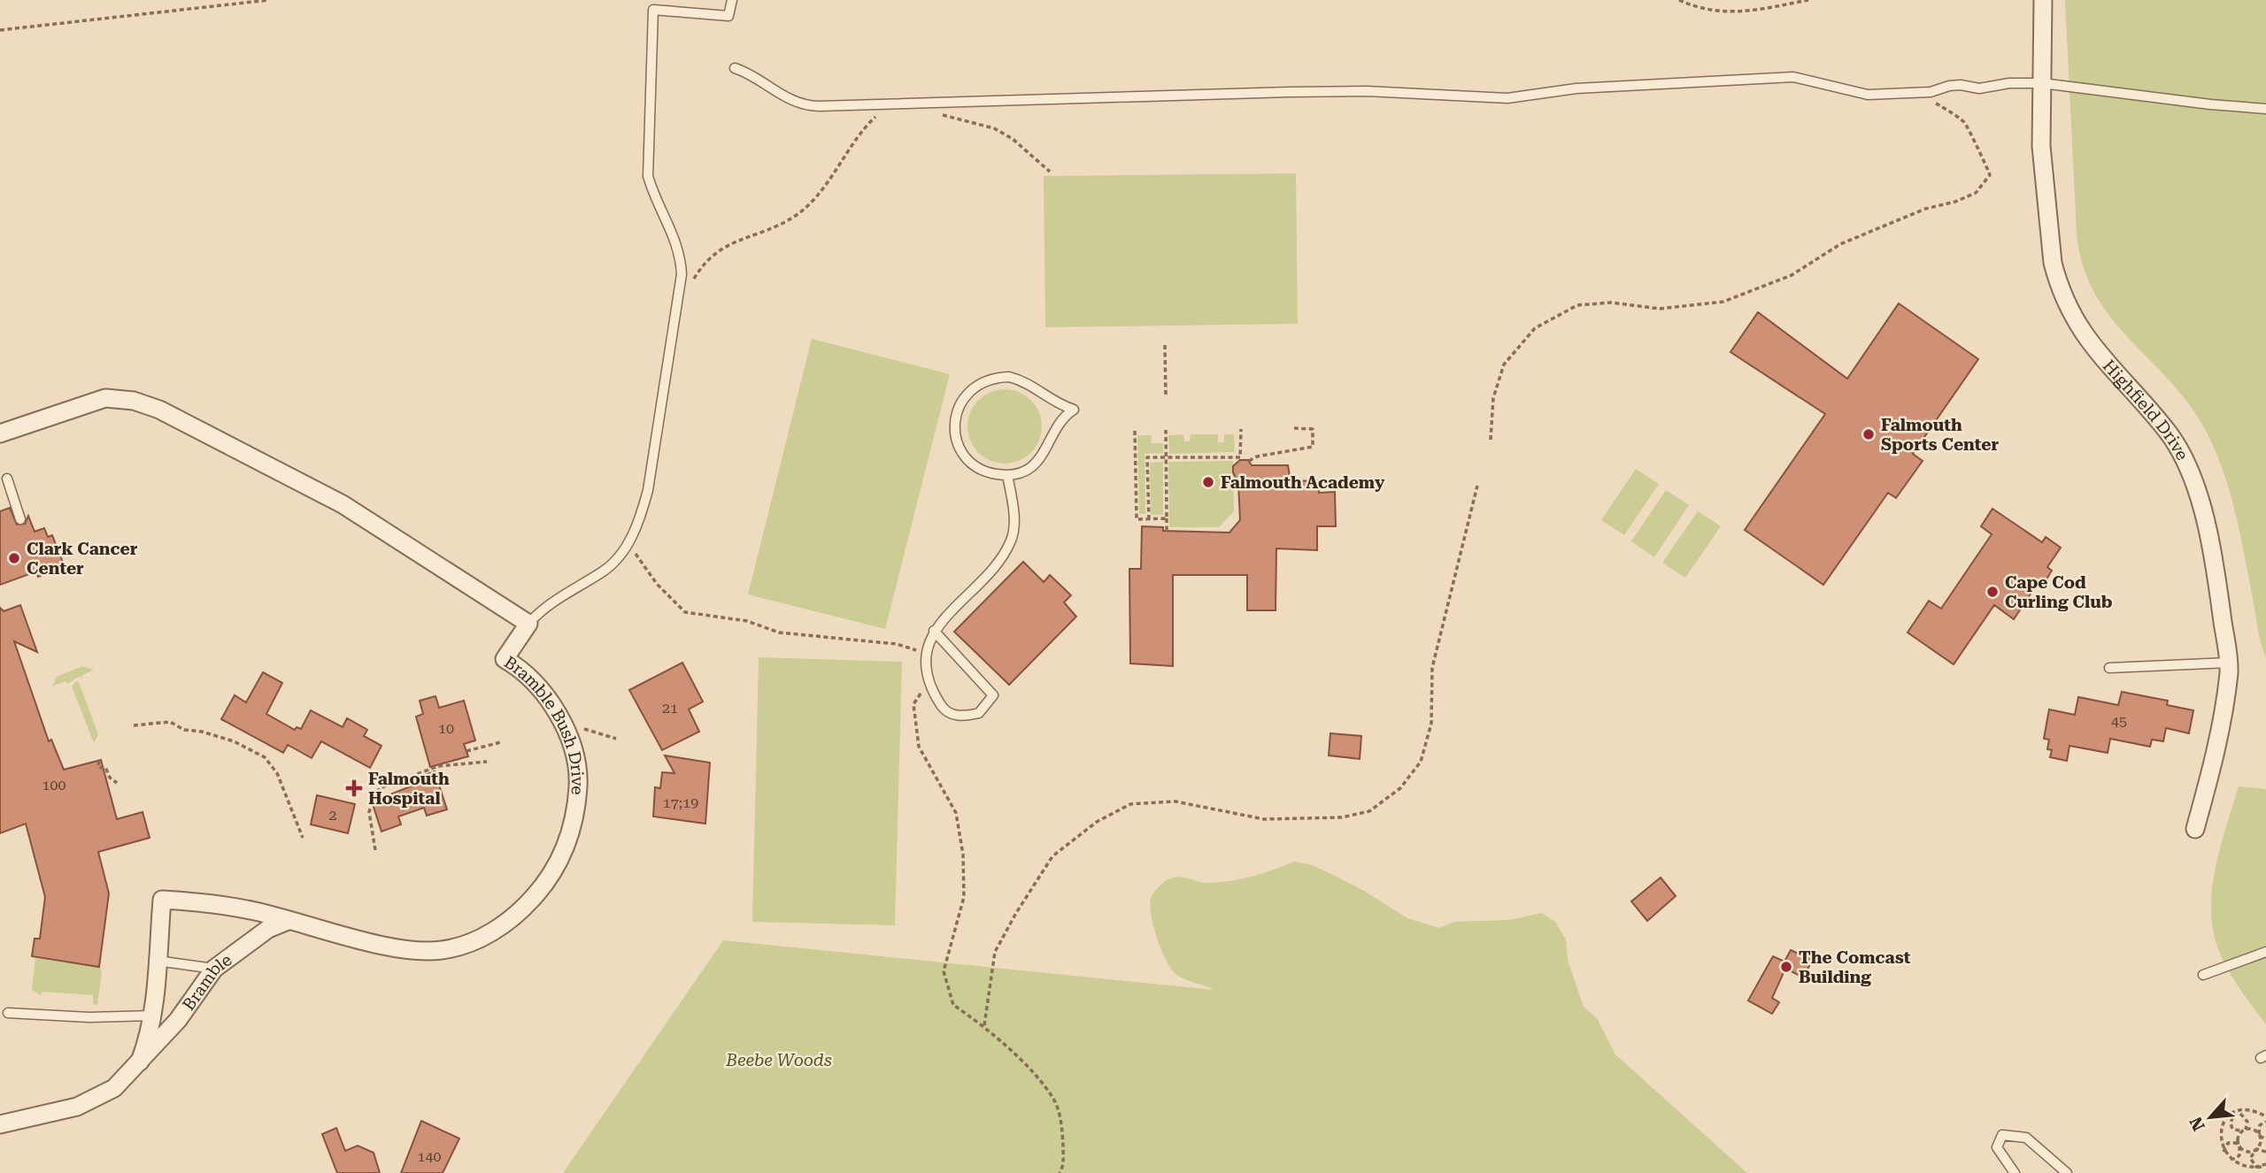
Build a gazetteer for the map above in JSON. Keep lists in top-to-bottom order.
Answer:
{
  "streets": {
    "street": ["Highfield Drive", "Bramble Bush Drive", "Bramble"]
  },
  "crossings": [
    ["Bramble Bush Drive", "Bramble"]
  ],
  "parks": ["Beebe Woods"],
  "places": {
    "other": [
      "Falmouth Sports Center",
      "Falmouth Academy",
      "Clark Cancer Center",
      "Cape Cod Curling Club",
      "The Comcast Building"
    ],
    "health": ["Falmouth Hospital"]
  },
  "house_numbers": [
    "21",
    "45",
    "10",
    "100",
    "17;19",
    "2",
    "140"
  ],
  "north": "bottom left"
}
